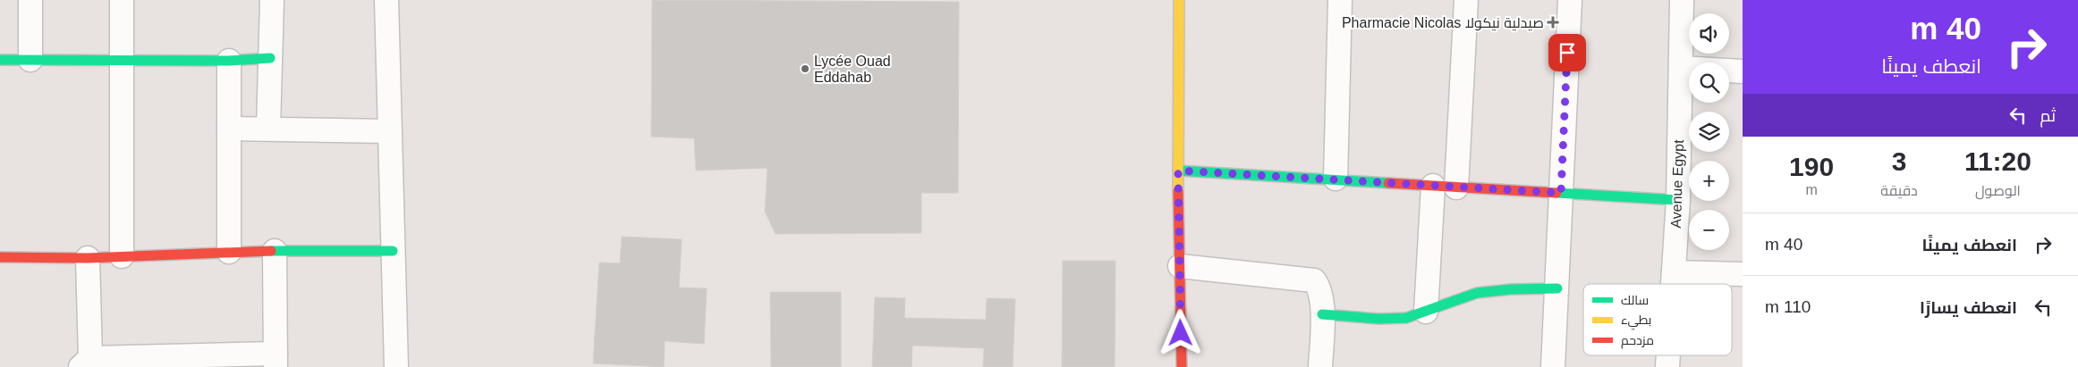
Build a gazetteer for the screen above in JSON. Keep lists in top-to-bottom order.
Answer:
{
  "streets": {
    "street": ["Avenue Egypt"]
  },
  "places": {
    "health": ["Pharmacie Nicolas صيدلية نيكولا"],
    "other": ["Lycée Ouad Eddahab"]
  },
  "legend": ["سالك", "بطيء", "مزدحم"],
  "page": {
    "turn": ["40 m", "انعطف يمينًا"],
    "map_buttons": ["+", "−"],
    "then": "ثم",
    "eta": [
      "11:20",
      "الوصول",
      "3",
      "دقيقة",
      "190",
      "m"
    ],
    "list": [
      {
        "name": "انعطف يمينًا",
        "value": "40 m"
      },
      {
        "name": "انعطف يسارًا",
        "value": "110 m"
      }
    ]
  }
}
